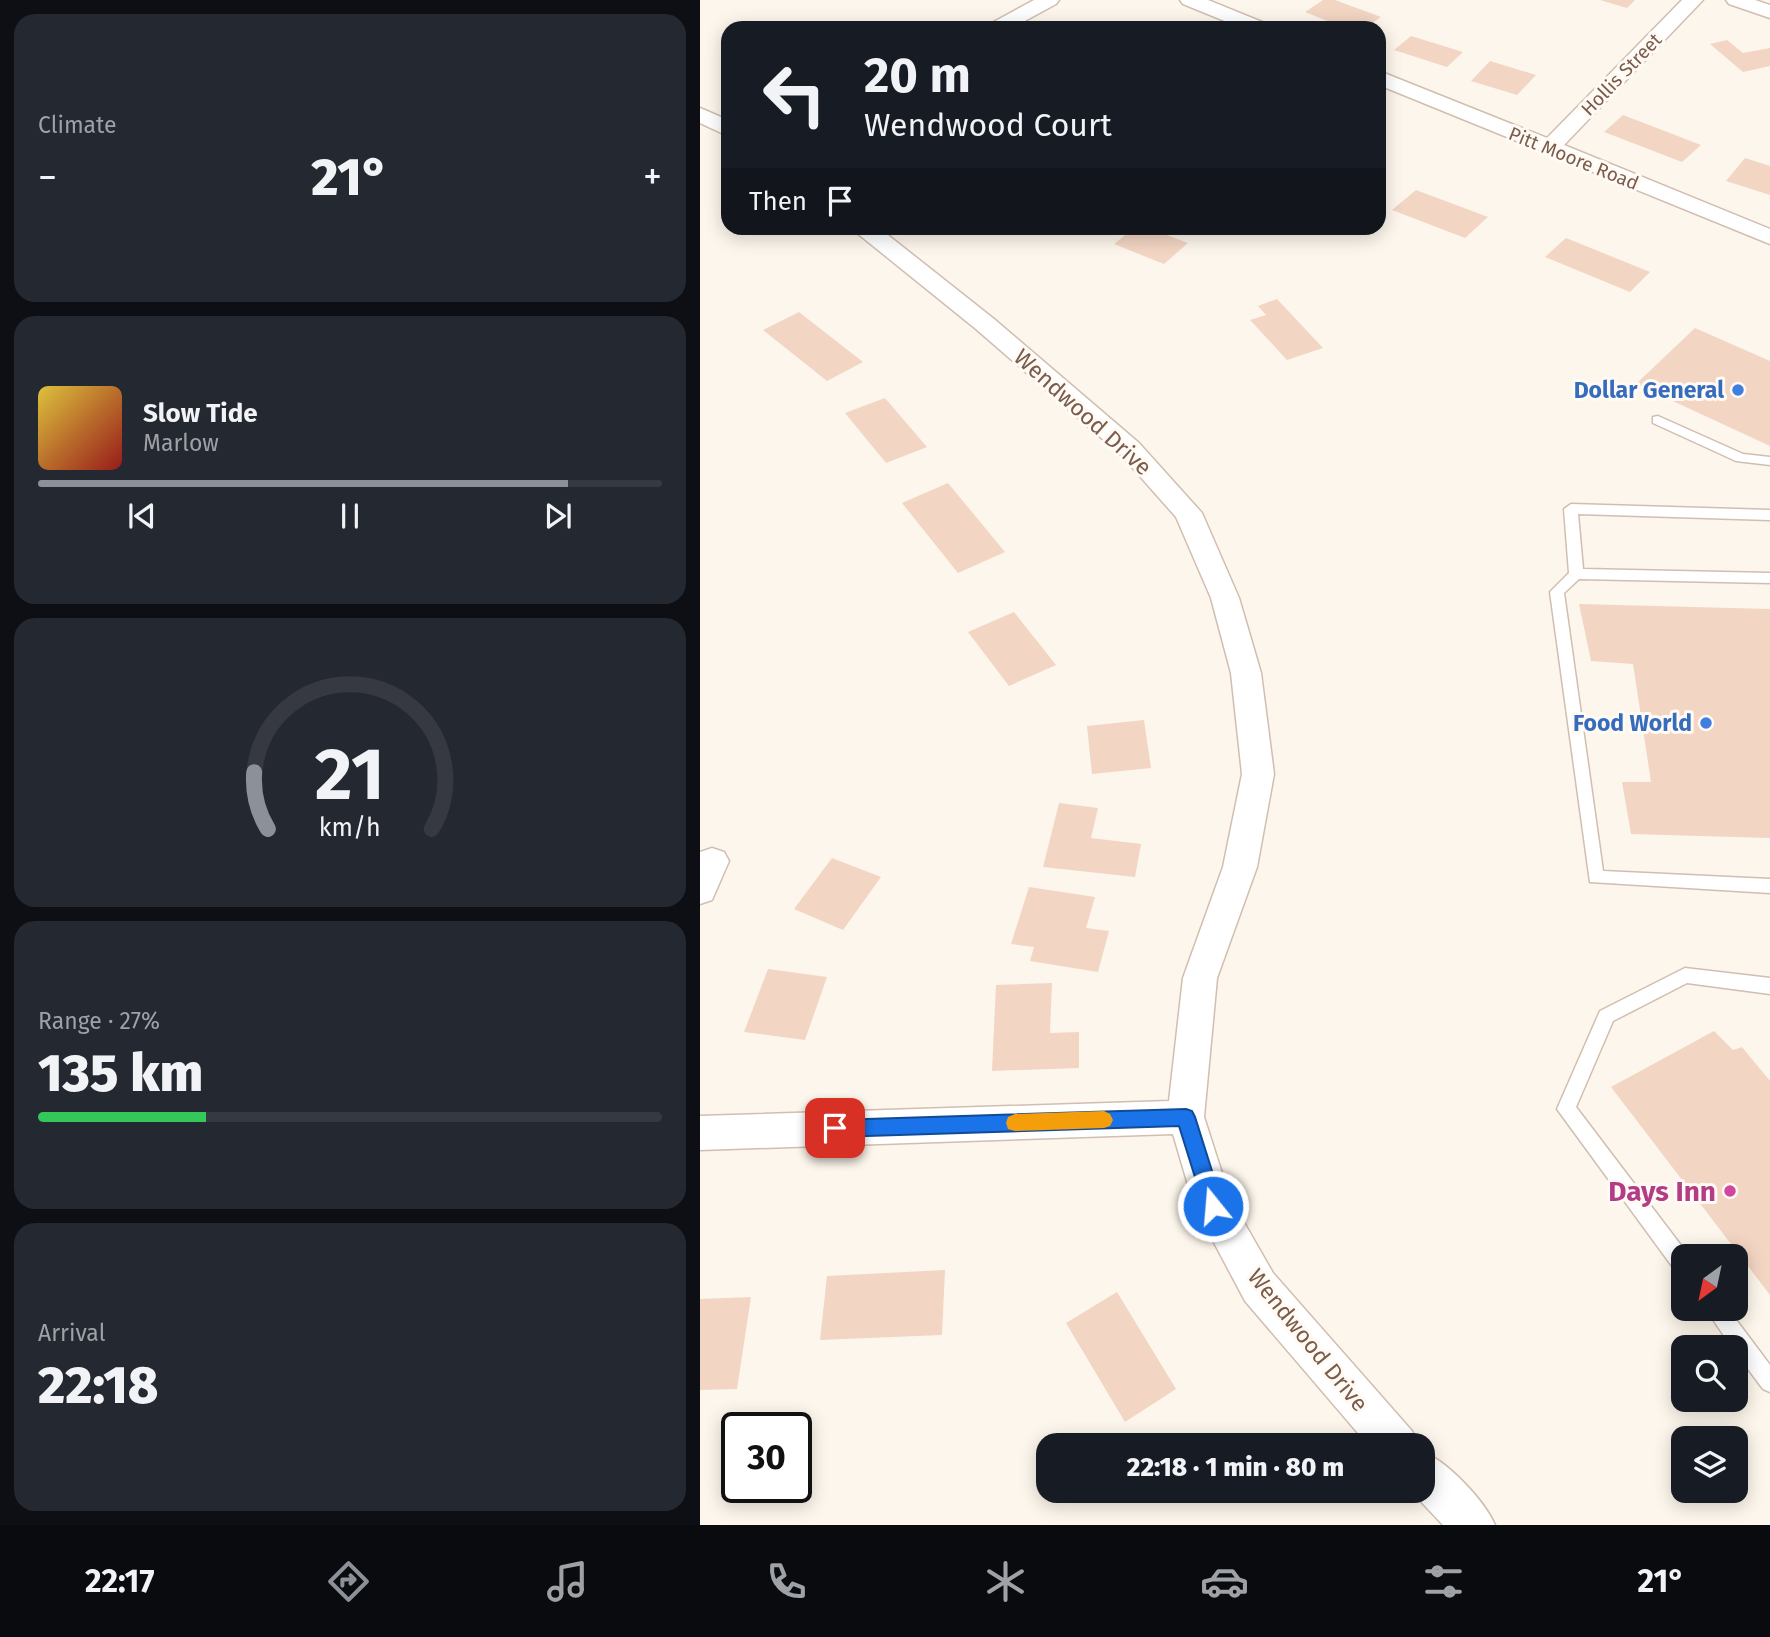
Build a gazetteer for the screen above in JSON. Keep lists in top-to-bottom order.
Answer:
{
  "streets": {
    "street": ["Hollis Street", "Pitt Moore Road", "Wendwood Drive"]
  },
  "crossings": [
    ["Hollis Street", "Pitt Moore Road"]
  ],
  "places": ["Dollar General", "Food World", "Days Inn"],
  "north": "bottom left",
  "page": {
    "tile": [
      "Climate",
      ["Range · 27%", "135 km"],
      ["Arrival", "22:18"]
    ],
    "turn": ["20 m", "Wendwood Court"],
    "heat": ["−", "21°", "+"],
    "then": "Then",
    "song": ["Slow Tide", "Marlow"],
    "limit": "30",
    "trip": "22:18 · 1 min · 80 m",
    "tabs": ["22:17", "21°"],
    "gauge": ["21", "km/h"]
  }
}
